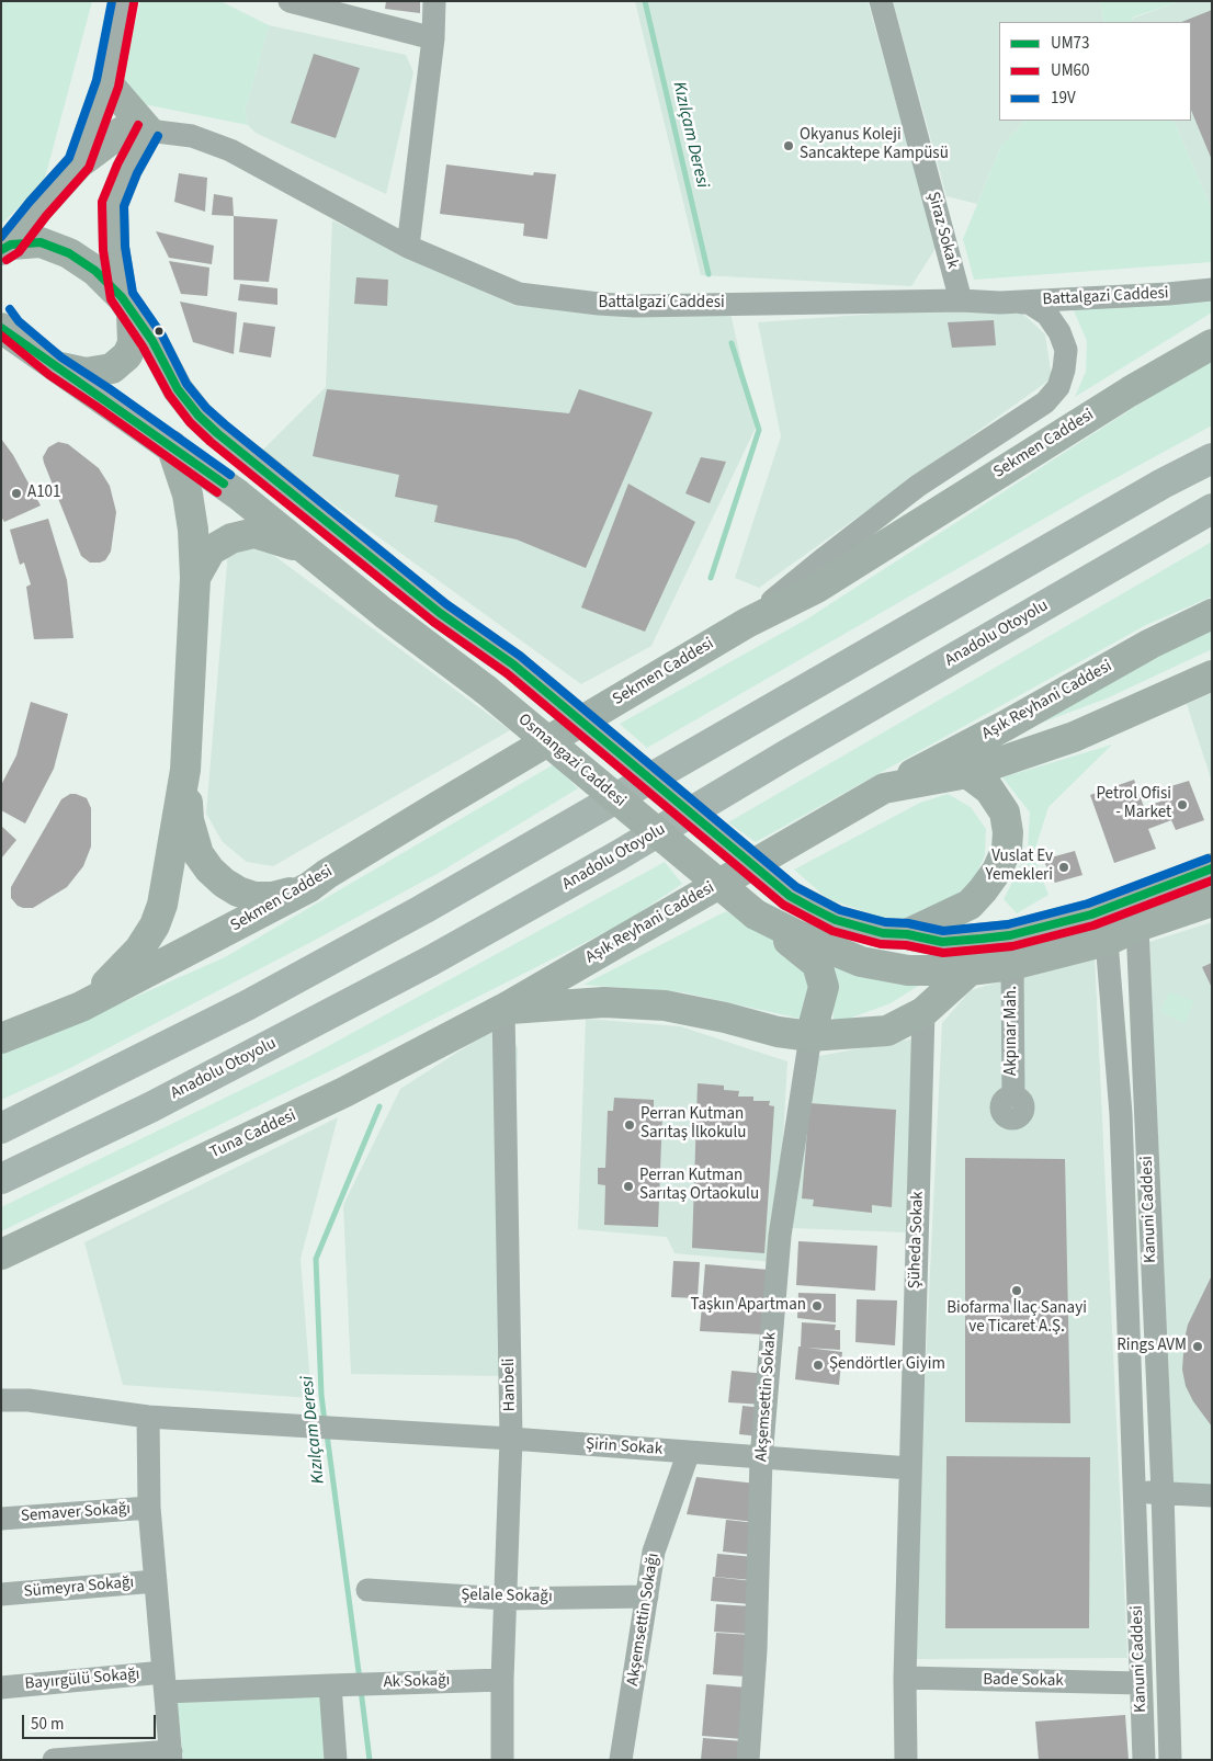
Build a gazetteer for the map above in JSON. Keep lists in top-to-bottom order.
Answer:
{
  "streets": {
    "highway": ["Anadolu Otoyolu"],
    "main road": [
      "Sekmen Caddesi",
      "Aşık Reyhani Caddesi",
      "Osmangazi Caddesi",
      "Tuna Caddesi"
    ],
    "street": [
      "Şiraz Sokak",
      "Battalgazi Caddesi",
      "Akpınar Mah.",
      "Kanuni Caddesi",
      "Şüheda Sokak",
      "Hanbeli",
      "Akşemsettin Sokak",
      "Şirin Sokak",
      "Semaver Sokağı",
      "Sümeyra Sokağı",
      "Şelale Sokağı",
      "Akşemsettin Sokağı",
      "Bayırgülü Sokağı",
      "Bade Sokak",
      "Ak Sokağı"
    ]
  },
  "crossings": [
    ["Şiraz Sokak", "Battalgazi Caddesi"],
    ["Aşık Reyhani Caddesi", "Tuna Caddesi"],
    ["Aşık Reyhani Caddesi", "Hanbeli"],
    ["Osmangazi Caddesi", "Akpınar Mah."],
    ["Osmangazi Caddesi", "Kanuni Caddesi"],
    ["Tuna Caddesi", "Hanbeli"],
    ["Kanuni Caddesi", "Bade Sokak"],
    ["Şüheda Sokak", "Şirin Sokak"],
    ["Şüheda Sokak", "Bade Sokak"],
    ["Hanbeli", "Şirin Sokak"],
    ["Hanbeli", "Şelale Sokağı"],
    ["Hanbeli", "Ak Sokağı"],
    ["Akşemsettin Sokak", "Şirin Sokak"],
    ["Şirin Sokak", "Akşemsettin Sokağı"],
    ["Şelale Sokağı", "Akşemsettin Sokağı"],
    ["Bayırgülü Sokağı", "Ak Sokağı"]
  ],
  "water": ["Kızılçam Deresi"],
  "places": [
    "Okyanus Koleji Sancaktepe Kampüsü",
    "A101",
    "Petrol Ofisi - Market",
    "Vuslat Ev Yemekleri",
    "Perran Kutman Sarıtaş İlkokulu",
    "Perran Kutman Sarıtaş Ortaokulu",
    "Biofarma İlaç Sanayi ve Ticaret A.Ş.",
    "Taşkın Apartman",
    "Rings AVM",
    "Şendörtler Giyim"
  ],
  "lines": ["transit line 19V", "transit line UM60", "transit line UM73"],
  "legend": ["UM73", "UM60", "19V"],
  "scale_bar": "50 m"
}
